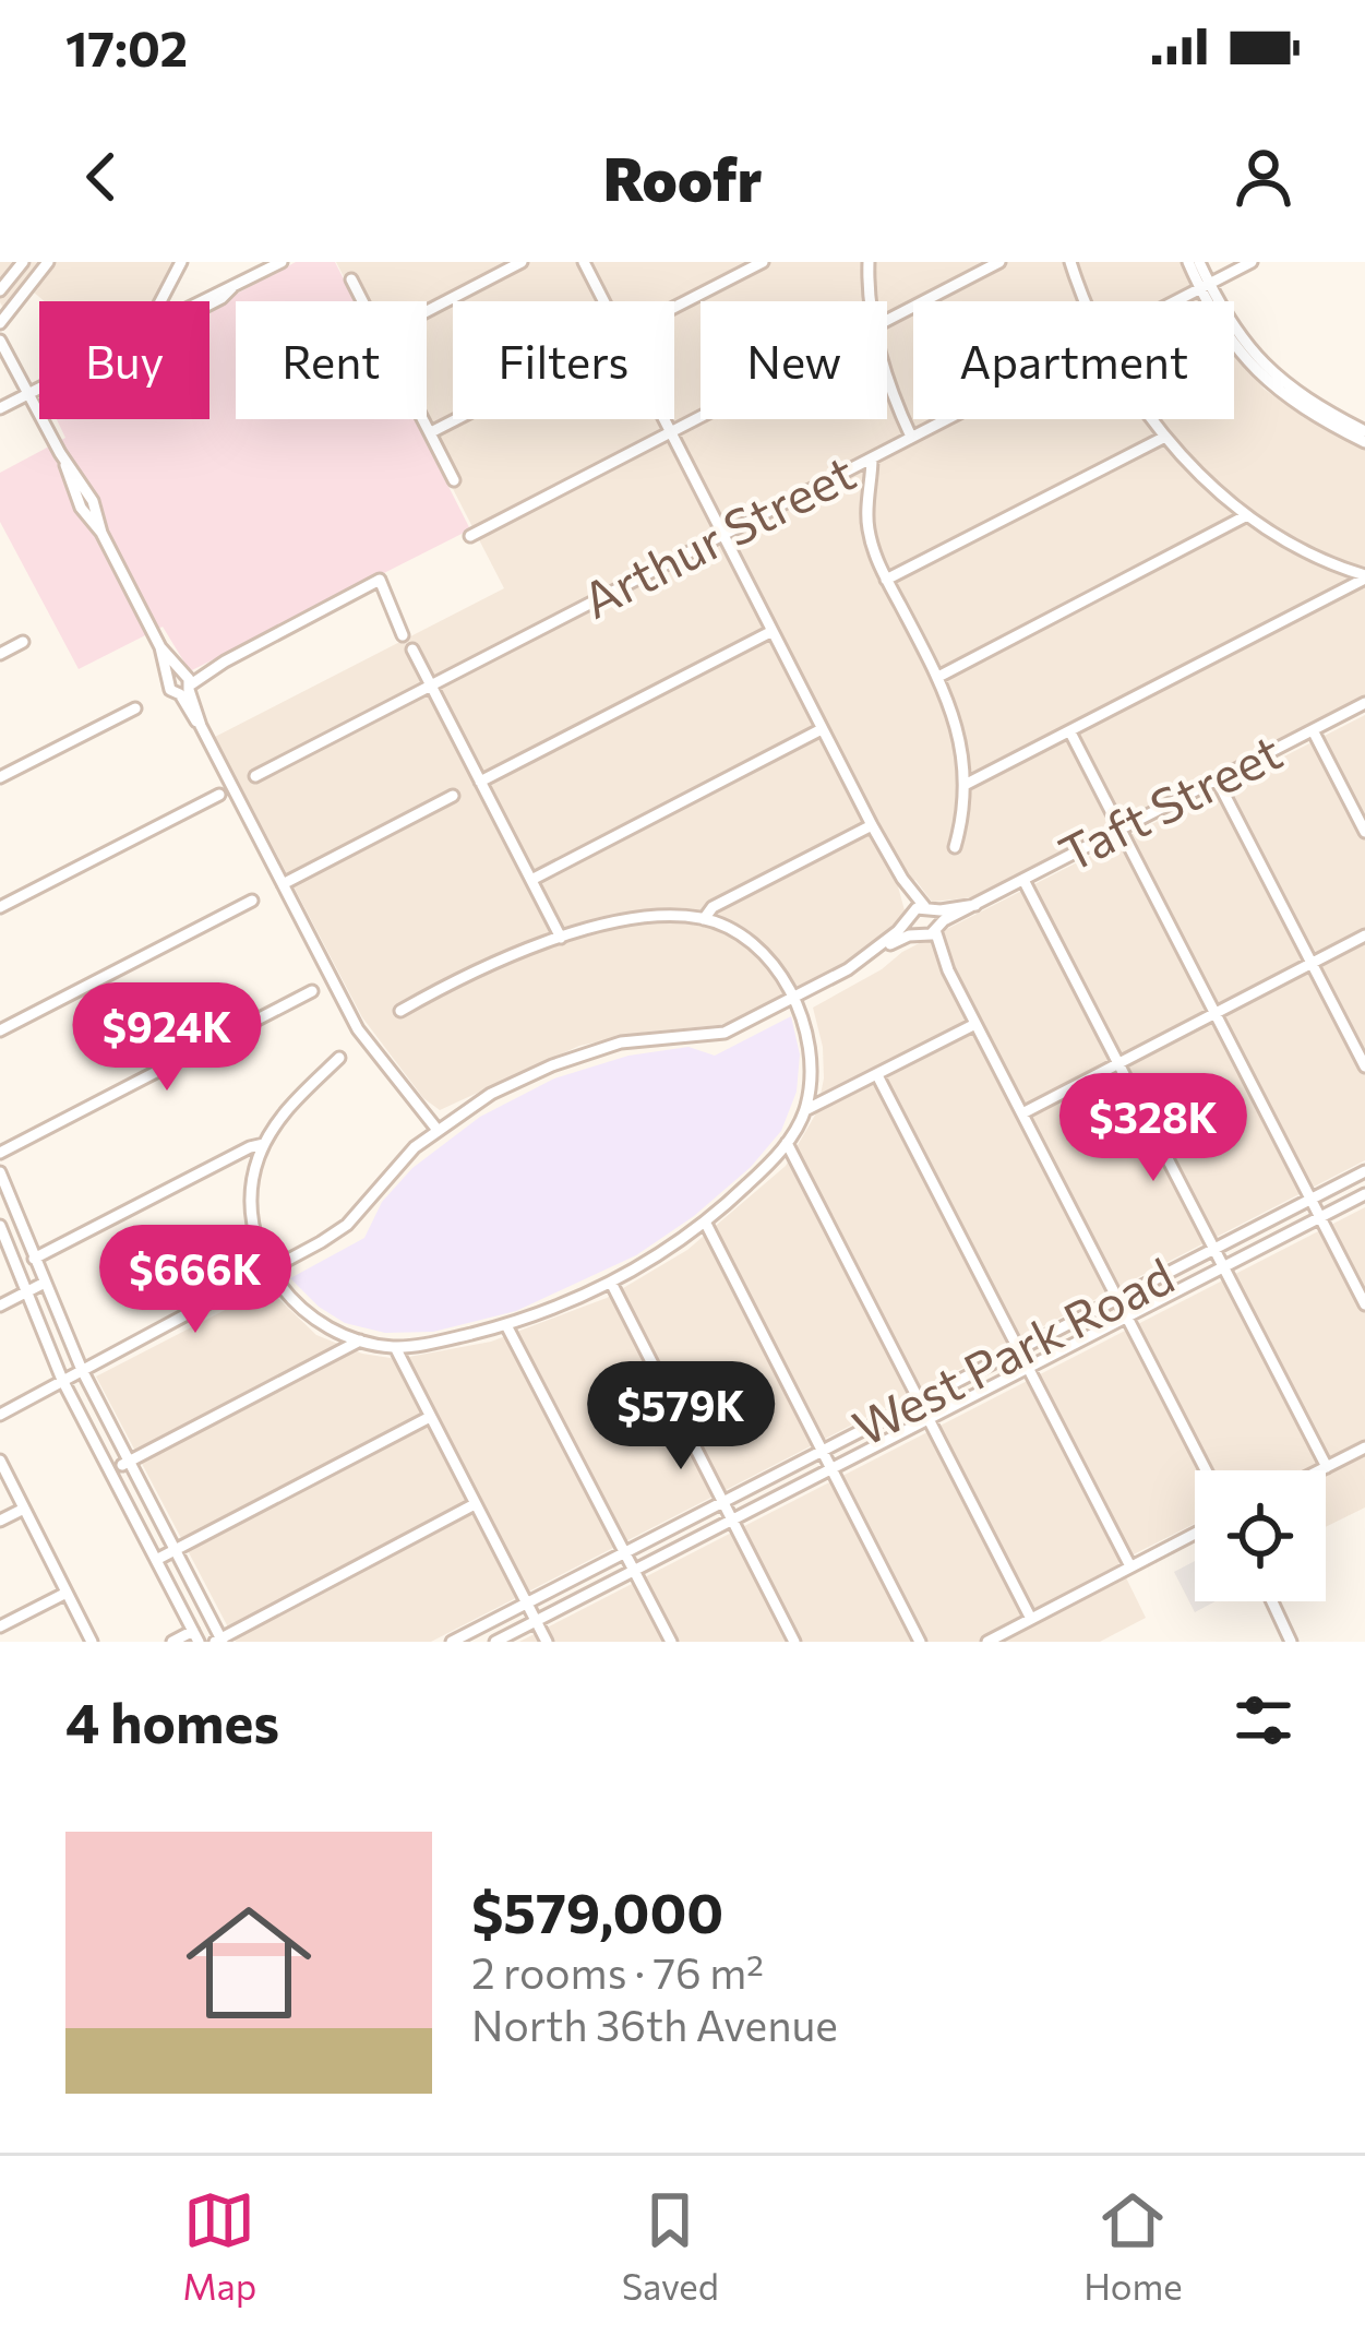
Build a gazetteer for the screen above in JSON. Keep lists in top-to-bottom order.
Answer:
{
  "streets": {
    "street": ["Arthur Street", "Taft Street", "West Park Road"]
  },
  "page": {
    "status": "17:02",
    "header": "Roofr",
    "chip": [
      "Buy",
      "Rent",
      "Filters",
      "New",
      "Apartment"
    ],
    "price": [
      "$924K",
      "$328K",
      "$666K",
      "$579K"
    ],
    "heading": "4 homes",
    "list": [
      {
        "name": "$579,000",
        "note": "2 rooms · 76 m² · North 36th Avenue"
      }
    ],
    "tabs": ["Map", "Saved", "Home"]
  }
}
